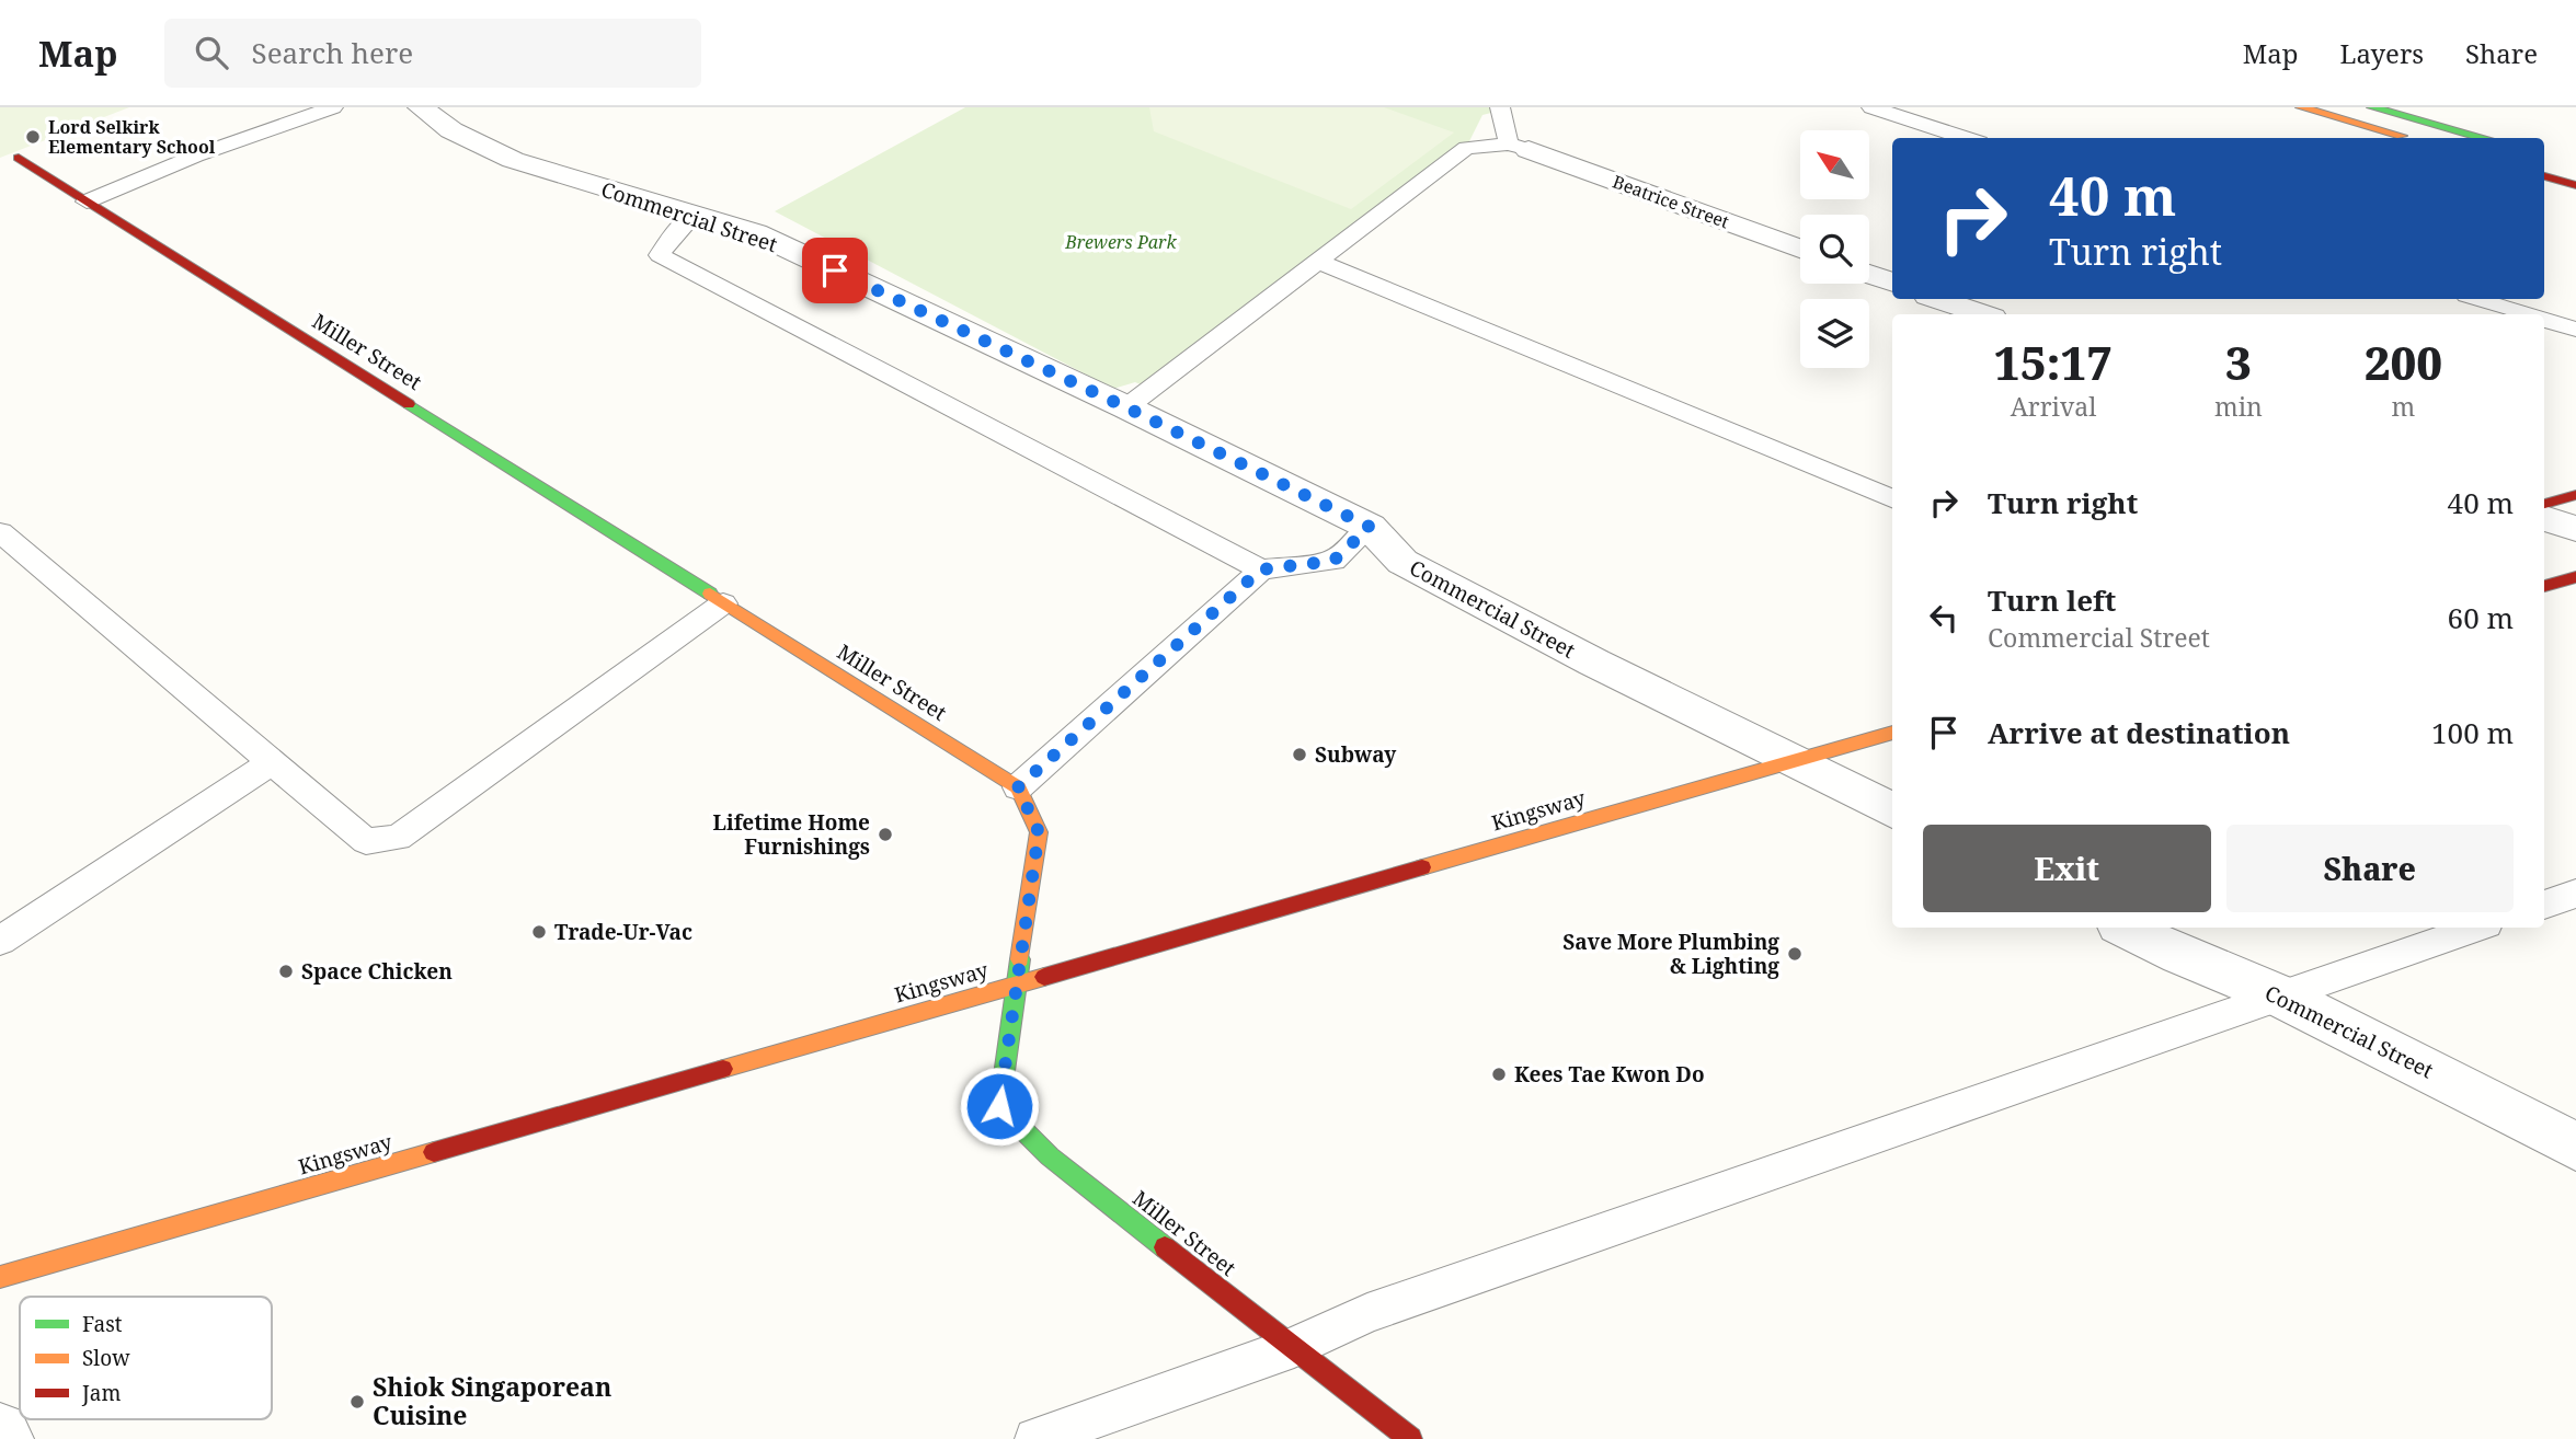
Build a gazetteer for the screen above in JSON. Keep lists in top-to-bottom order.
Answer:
{
  "streets": {
    "street": [
      "Beatrice Street",
      "Commercial Street",
      "Miller Street",
      "Kingsway"
    ]
  },
  "crossings": [
    ["Commercial Street", "Kingsway"],
    ["Miller Street", "Kingsway"]
  ],
  "parks": ["Brewers Park"],
  "places": [
    "Lord Selkirk Elementary School",
    "Subway",
    "Lifetime Home Furnishings",
    "Trade-Ur-Vac",
    "Save More Plumbing & Lighting",
    "Space Chicken",
    "Kees Tae Kwon Do",
    "Shiok Singaporean Cuisine"
  ],
  "legend": ["Fast", "Slow", "Jam"],
  "north": "top left",
  "page": {
    "header": "Map",
    "search": "Search here",
    "nav": ["Map", "Layers", "Share"],
    "turn": ["40 m", "Turn right"],
    "eta": [
      "15:17",
      "Arrival",
      "3",
      "min",
      "200",
      "m"
    ],
    "list": [
      {
        "name": "Turn right",
        "value": "40 m"
      },
      {
        "name": "Turn left",
        "note": "Commercial Street",
        "value": "60 m"
      },
      {
        "name": "Arrive at destination",
        "value": "100 m"
      }
    ],
    "buttons": ["Exit", "Share"]
  }
}
